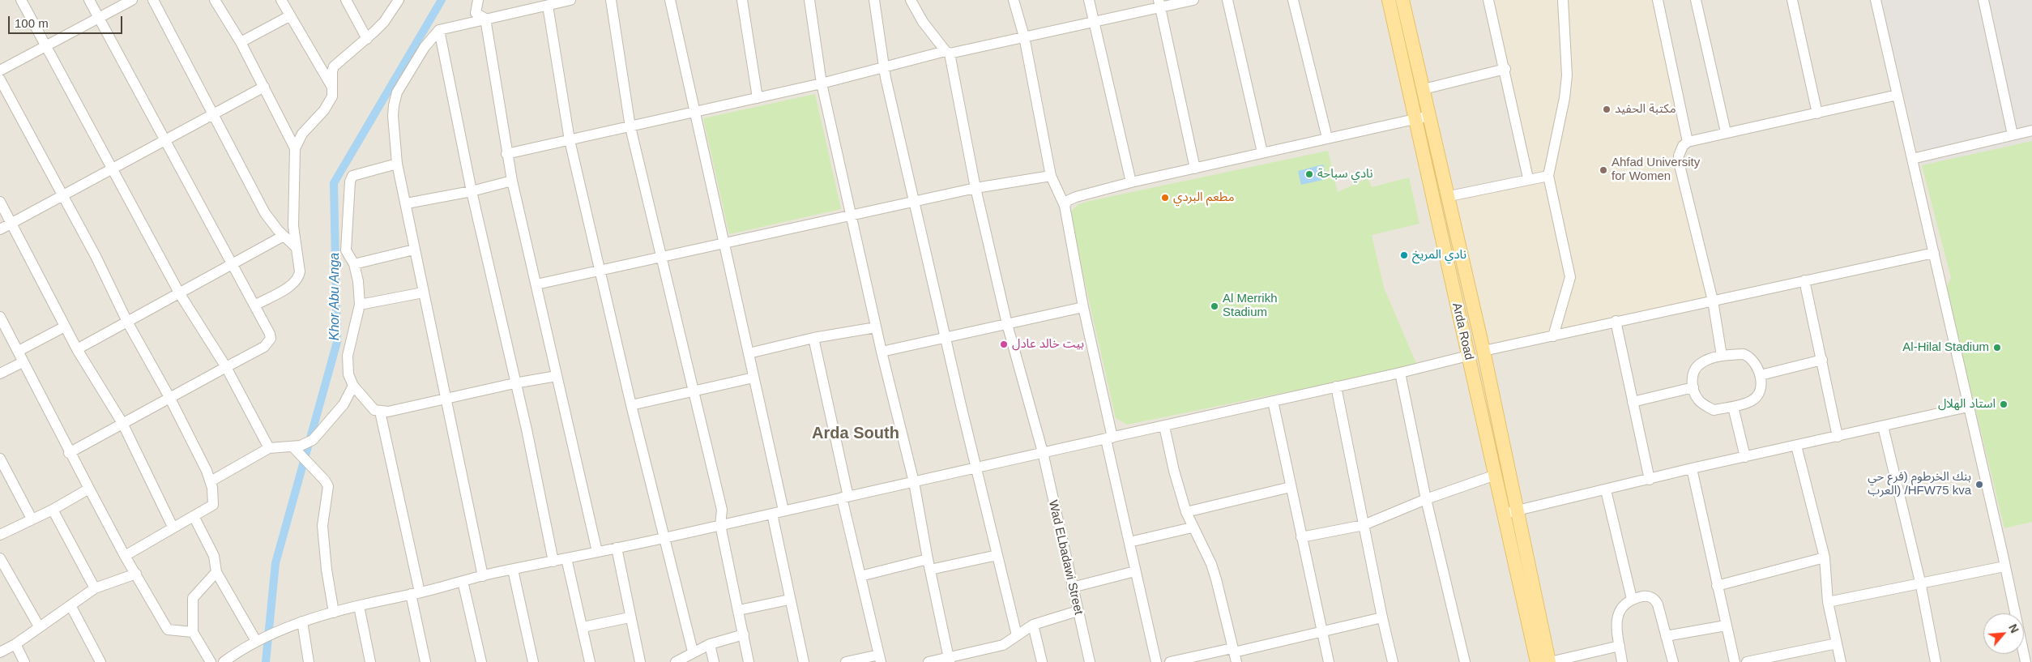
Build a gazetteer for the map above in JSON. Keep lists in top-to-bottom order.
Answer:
{
  "streets": {
    "main road": ["Arda Road"],
    "street": ["Wad ELbadawi Street"]
  },
  "districts": ["Arda South"],
  "water": ["Khor Abu Anga"],
  "places": [
    "مكتبة الحفيد",
    "Ahfad University for Women",
    "نادي سباحة",
    "مطعم البردي",
    "نادي المريخ",
    "Al Merrikh Stadium",
    "بيت خالد عادل",
    "Al-Hilal Stadium",
    "استاد الهلال",
    "بنك الخرطوم (فرع حي العرب) /HFW75 kva"
  ],
  "scale_bar": "100 m",
  "north": "top right"
}
